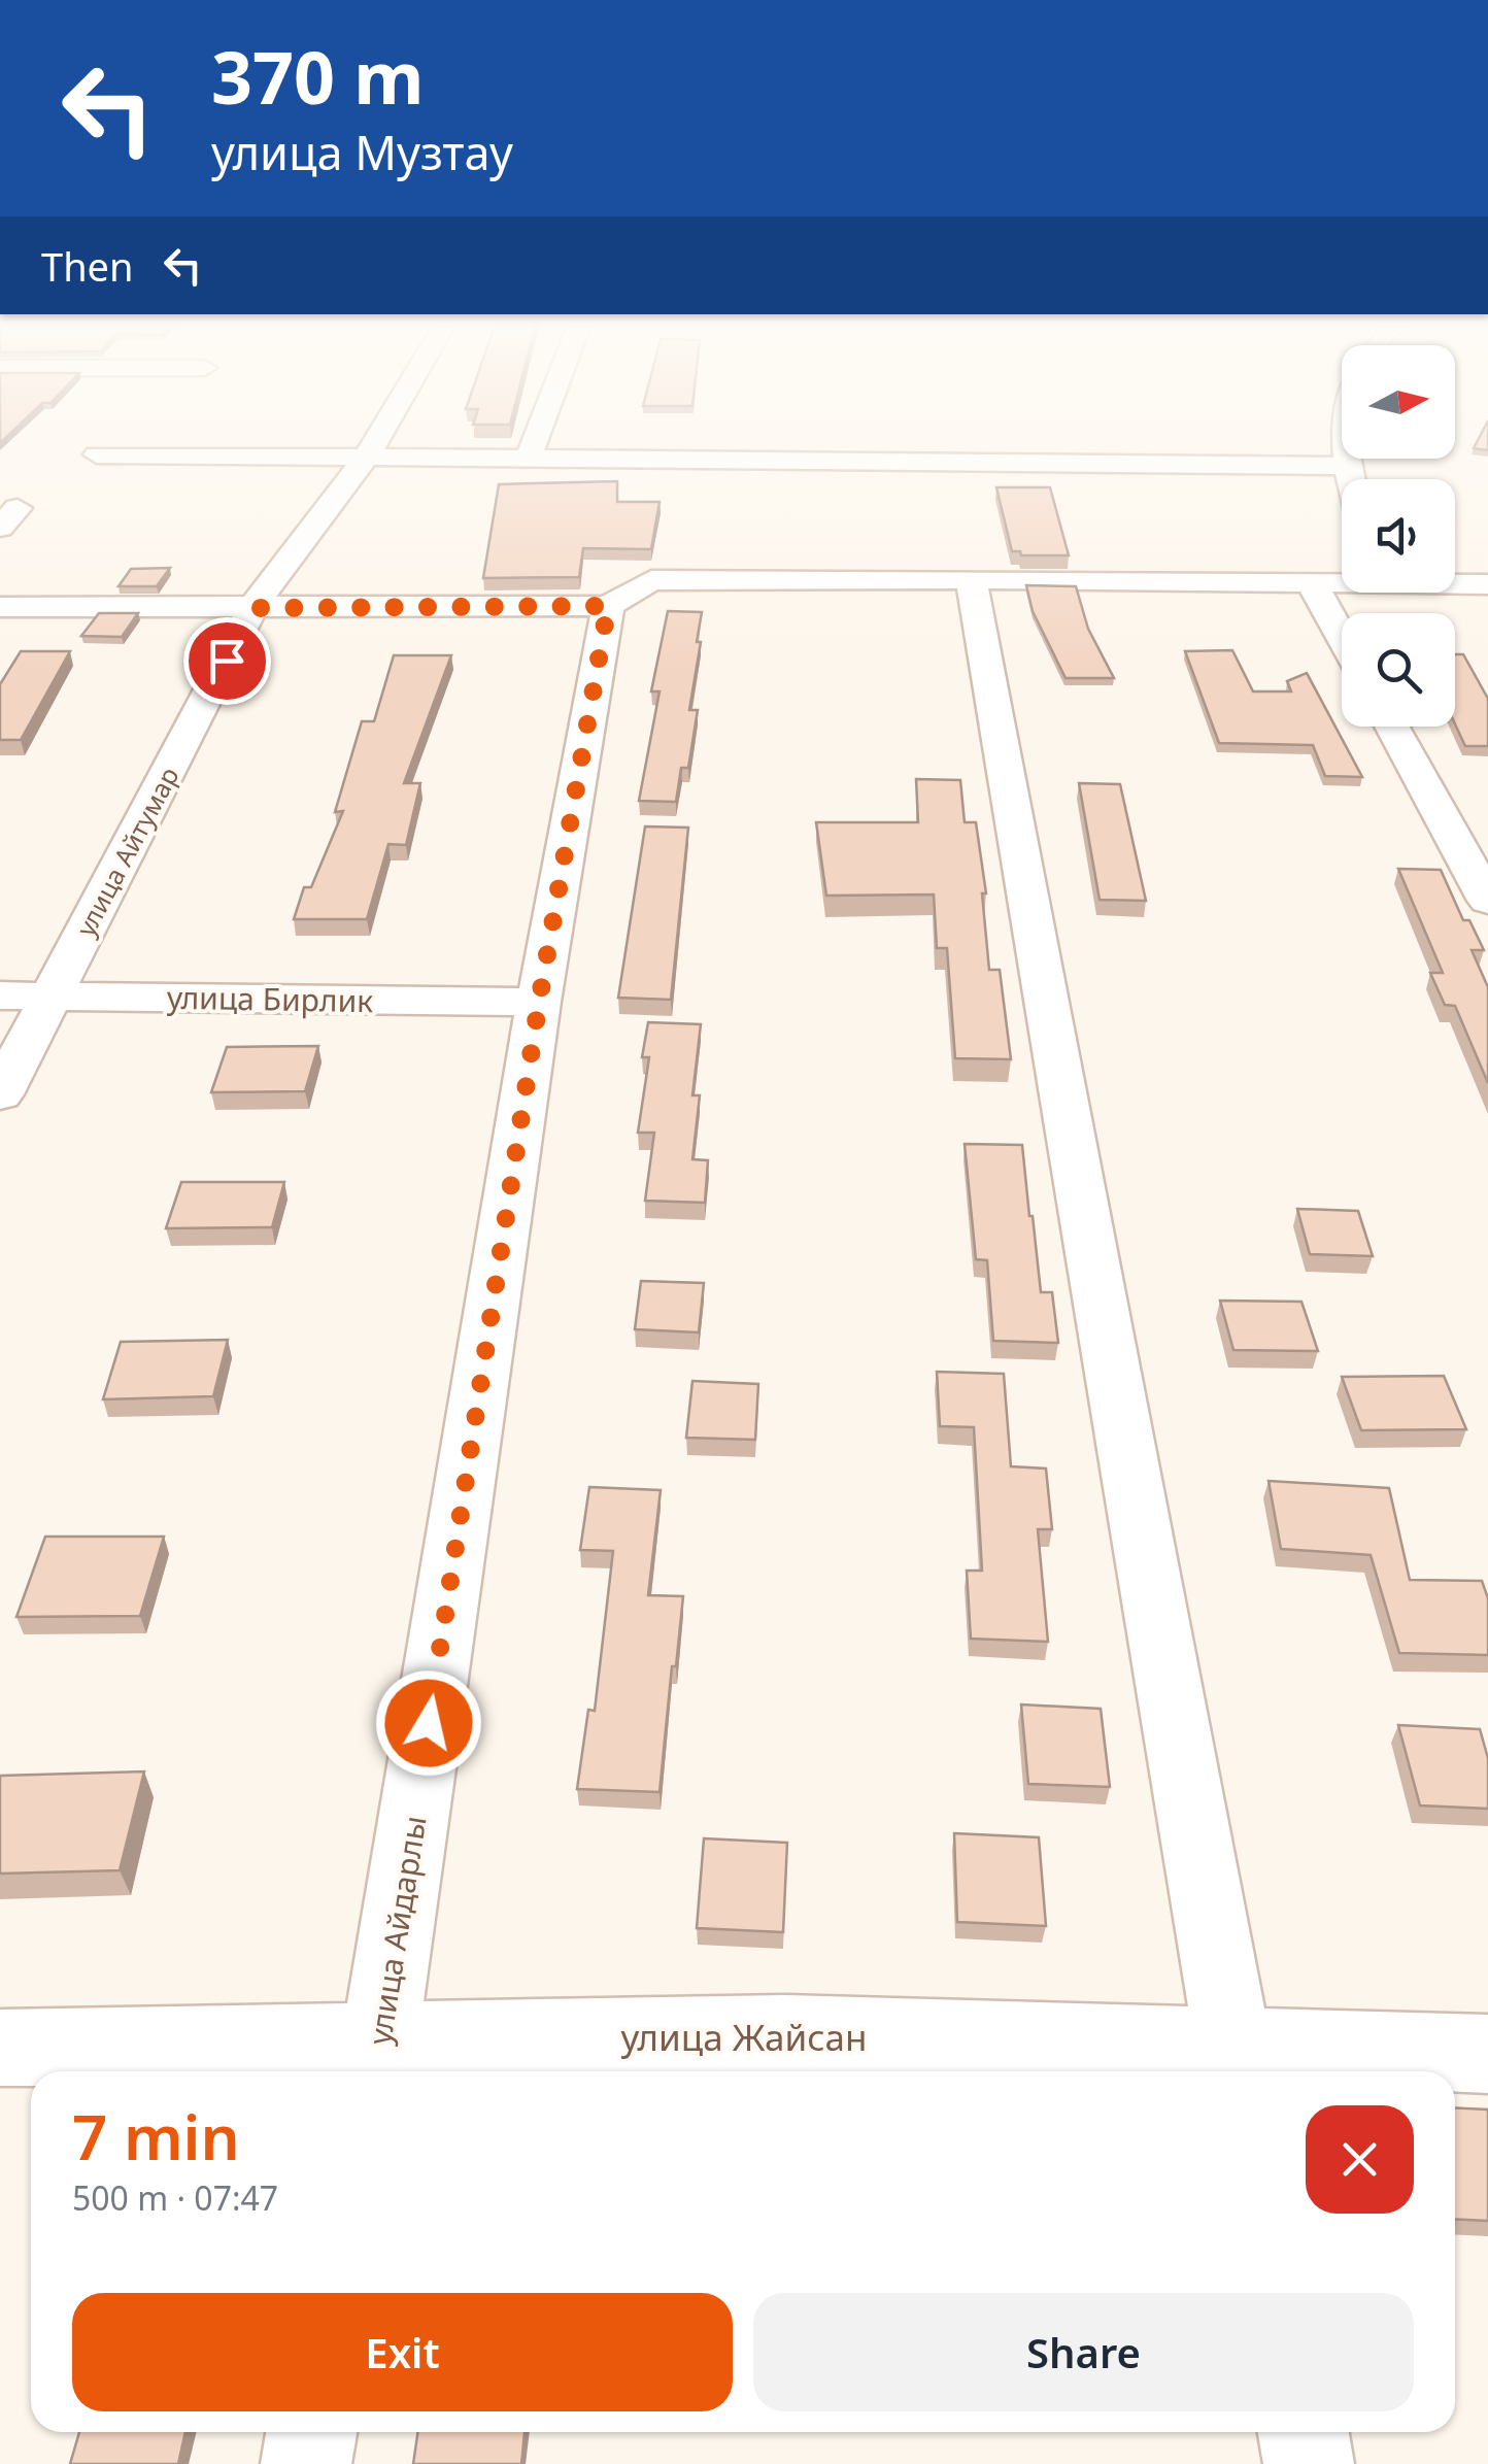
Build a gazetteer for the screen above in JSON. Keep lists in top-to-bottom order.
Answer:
{
  "streets": {
    "street": [
      "улица Айтумар",
      "улица Бирлик",
      "улица Айдарлы",
      "улица Жайсан"
    ]
  },
  "crossings": [
    ["улица Айтумар", "улица Бирлик"],
    ["улица Бирлик", "улица Айдарлы"],
    ["улица Айдарлы", "улица Жайсан"]
  ],
  "north": "right",
  "page": {
    "turn": ["370 m", "улица Музтау"],
    "then": "Then",
    "heading": ["7 min", "500 m · 07:47"],
    "buttons": ["Exit", "Share"]
  }
}
